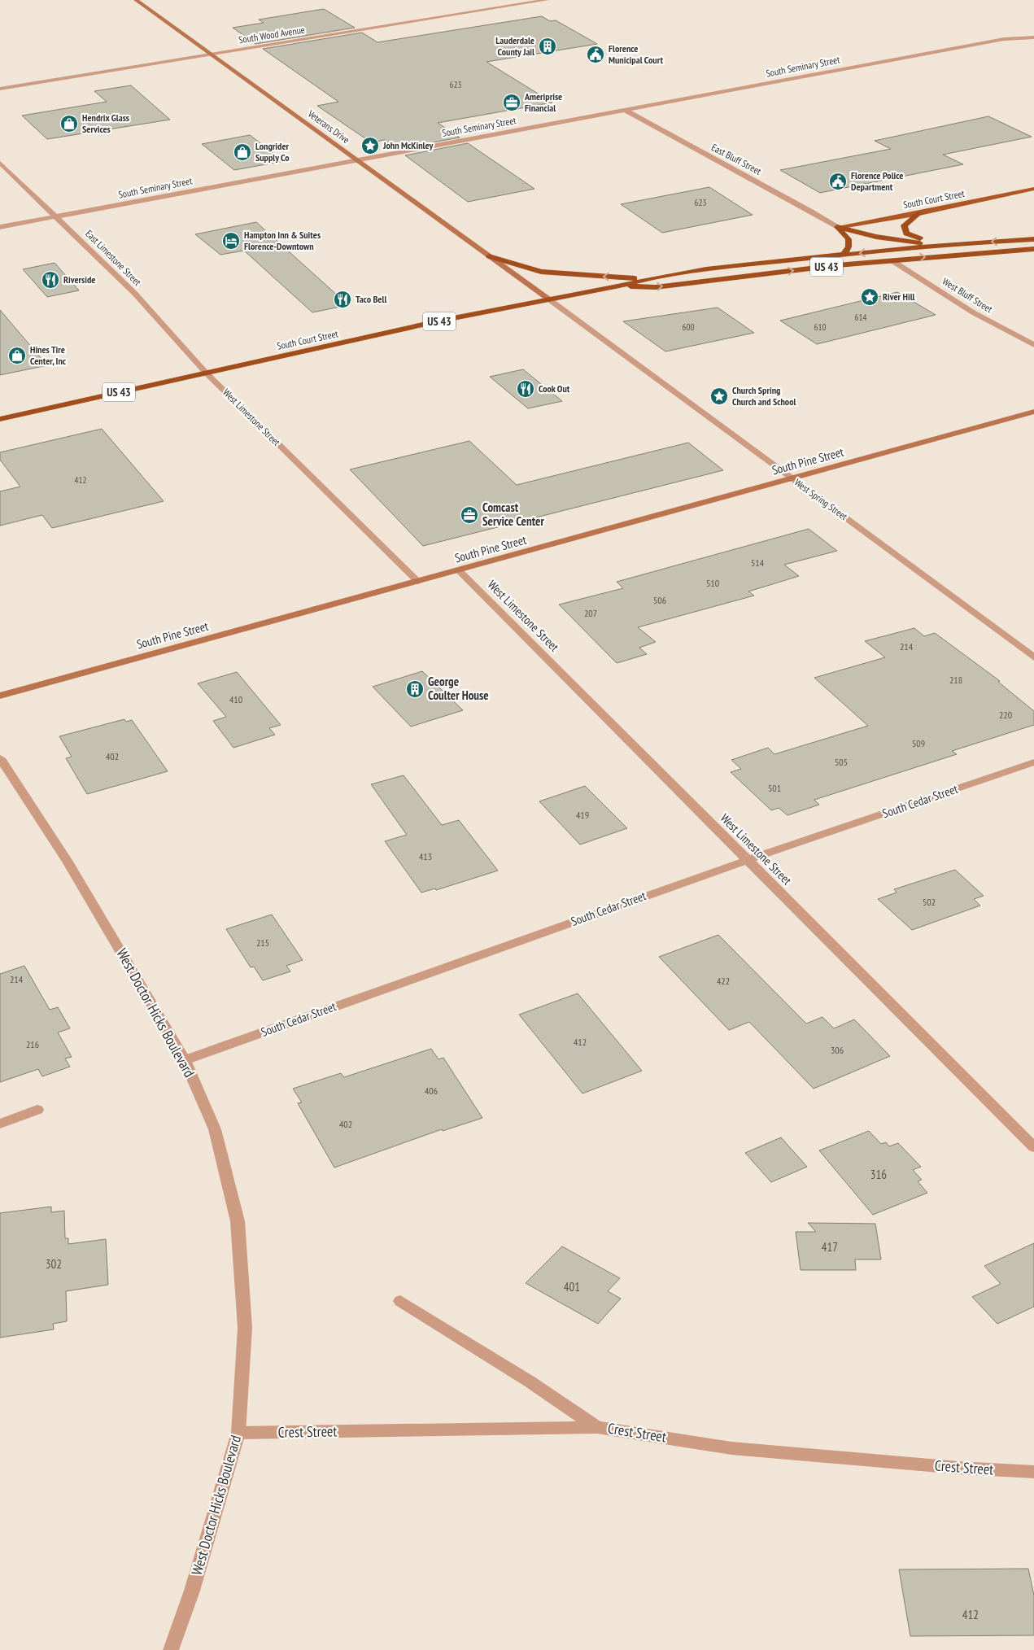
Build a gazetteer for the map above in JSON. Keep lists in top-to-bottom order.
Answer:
{
  "streets": {
    "highway": ["South Court Street", "US 43"],
    "main road": ["Veterans Drive", "South Pine Street"],
    "street": [
      "South Wood Avenue",
      "South Seminary Street",
      "East Bluff Street",
      "East Limestone Street",
      "West Bluff Street",
      "West Limestone Street",
      "West Spring Street",
      "South Cedar Street",
      "West Doctor Hicks Boulevard",
      "Crest Street"
    ]
  },
  "crossings": [
    ["South Wood Avenue", "Veterans Drive"],
    ["South Seminary Street", "Veterans Drive"],
    ["South Seminary Street", "East Bluff Street"],
    ["South Seminary Street", "East Limestone Street"],
    ["Veterans Drive", "South Court Street"],
    ["Veterans Drive", "West Spring Street"],
    ["East Bluff Street", "South Court Street"],
    ["South Court Street", "East Limestone Street"],
    ["South Court Street", "US 43"],
    ["South Court Street", "West Limestone Street"],
    ["South Court Street", "West Spring Street"],
    ["East Limestone Street", "West Limestone Street"],
    ["US 43", "West Bluff Street"],
    ["West Limestone Street", "South Pine Street"],
    ["West Limestone Street", "South Cedar Street"],
    ["South Pine Street", "West Spring Street"],
    ["South Cedar Street", "West Doctor Hicks Boulevard"],
    ["West Doctor Hicks Boulevard", "Crest Street"]
  ],
  "places": {
    "building": ["Lauderdale County Jail", "George Coulter House"],
    "public building": ["Florence Municipal Court", "Florence Police Department"],
    "office": ["Ameriprise Financial", "Comcast Service Center"],
    "shop": ["Hendrix Glass Services", "Longrider Supply Co", "Hines Tire Center, Inc"],
    "place": ["John McKinley", "River Hill", "Church Spring Church and School"],
    "hotel": ["Hampton Inn & Suites Florence-Downtown"],
    "restaurant": ["Riverside", "Taco Bell", "Cook Out"]
  },
  "house_numbers": [
    "623",
    "623",
    "614",
    "600",
    "610",
    "412",
    "514",
    "510",
    "506",
    "207",
    "214",
    "218",
    "410",
    "220",
    "509",
    "402",
    "505",
    "501",
    "419",
    "413",
    "502",
    "215",
    "214",
    "422",
    "412",
    "216",
    "306",
    "406",
    "402",
    "316",
    "417",
    "302",
    "401",
    "412"
  ]
}
